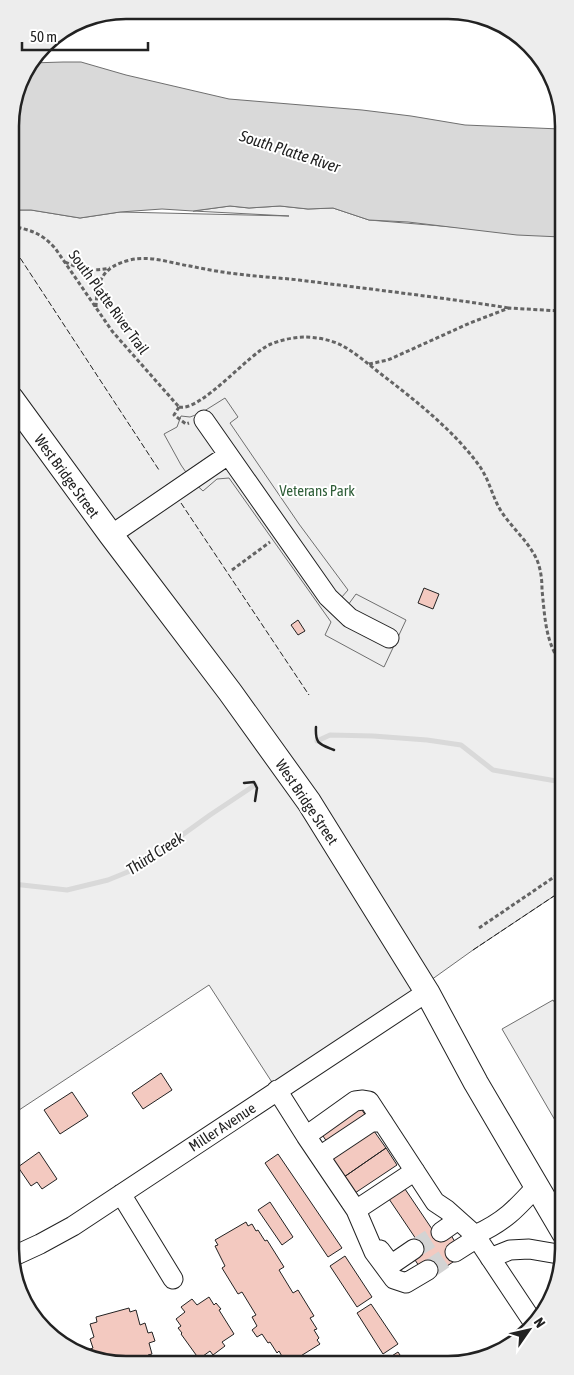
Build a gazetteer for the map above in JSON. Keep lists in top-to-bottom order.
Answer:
{
  "streets": {
    "main road": ["West Bridge Street"],
    "street": ["Miller Avenue"],
    "path": ["South Platte River Trail"]
  },
  "crossings": [
    ["West Bridge Street", "Miller Avenue"]
  ],
  "water": ["South Platte River", "Third Creek"],
  "parks": ["Veterans Park"],
  "scale_bar": "50 m",
  "north": "top right"
}
